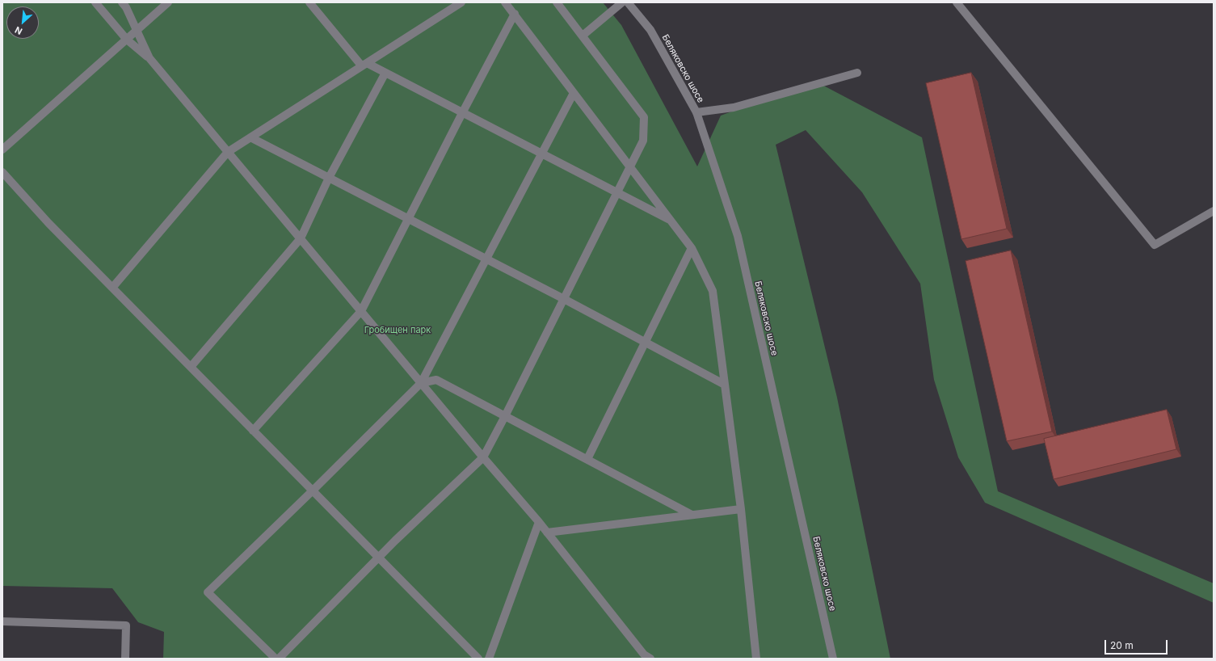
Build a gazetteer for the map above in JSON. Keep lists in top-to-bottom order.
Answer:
{
  "streets": {
    "street": ["Беляковско шосе"]
  },
  "parks": ["Гробищен парк"],
  "scale_bar": "20 m",
  "north": "bottom left"
}
